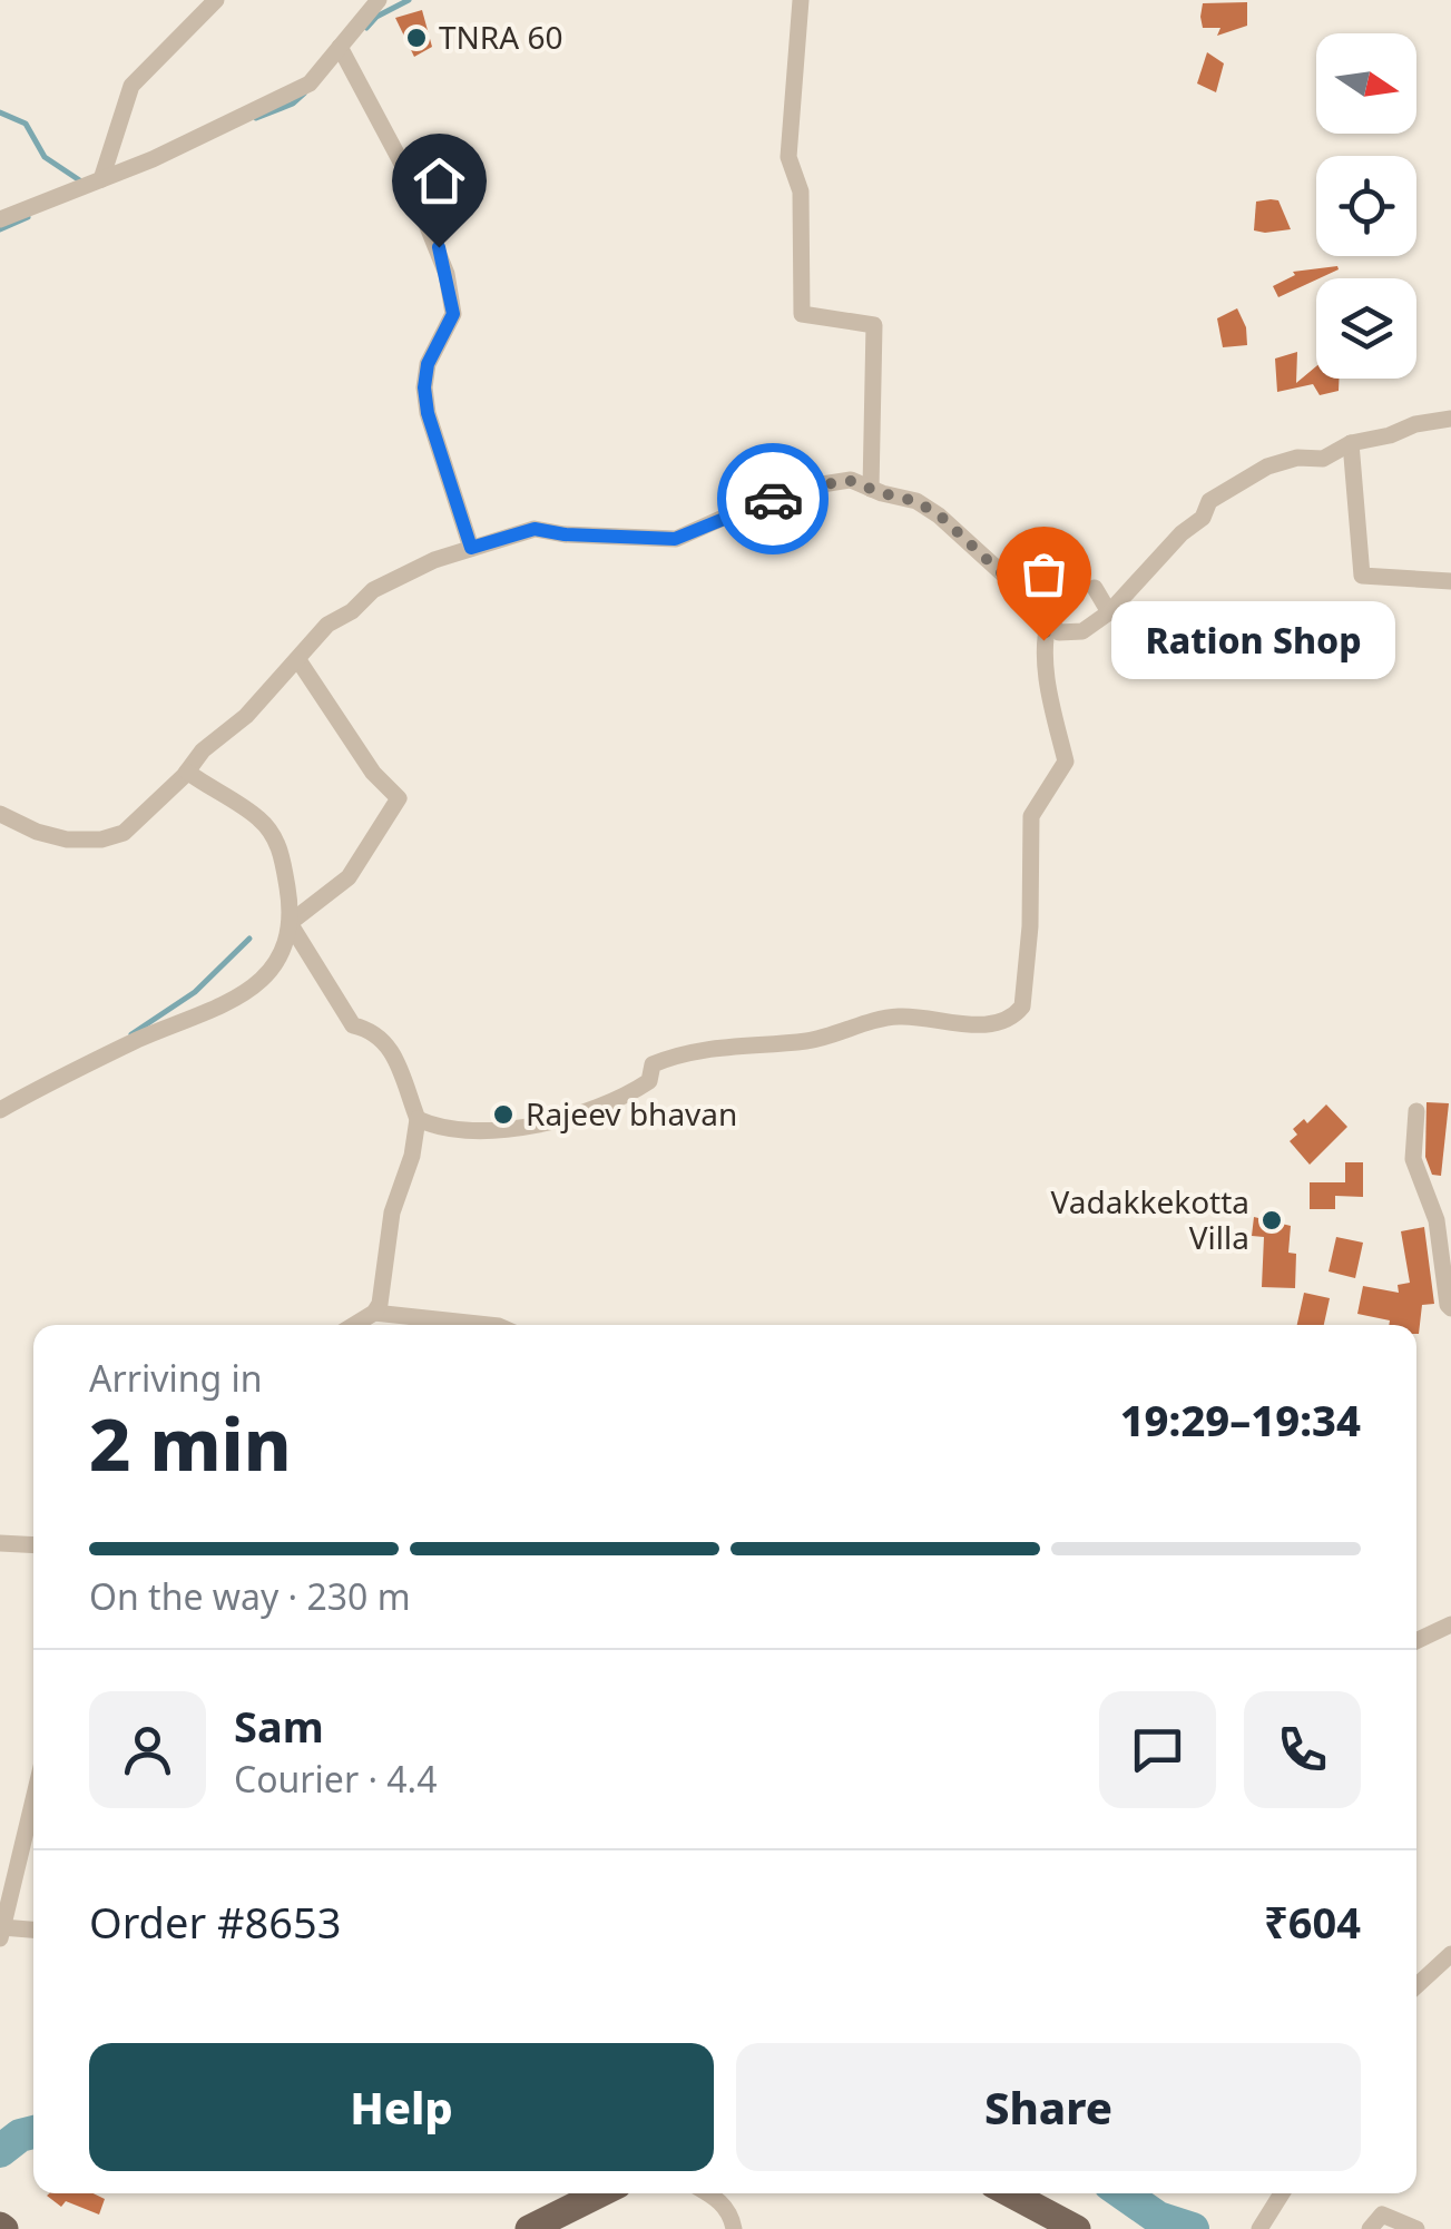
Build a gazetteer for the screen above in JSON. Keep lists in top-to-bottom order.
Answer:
{
  "places": [
    "TNRA 60",
    "Ration Shop",
    "Rajeev bhavan",
    "Vadakkekotta Villa"
  ],
  "north": "right",
  "page": {
    "bubble": "Ration Shop",
    "heading": ["2 min", "Arriving in", "19:29–19:34"],
    "panel": [
      "Sam",
      "Courier · 4.4",
      "Order #8653",
      "₹604"
    ],
    "bar": "On the way · 230 m",
    "buttons": ["Help", "Share"]
  }
}
